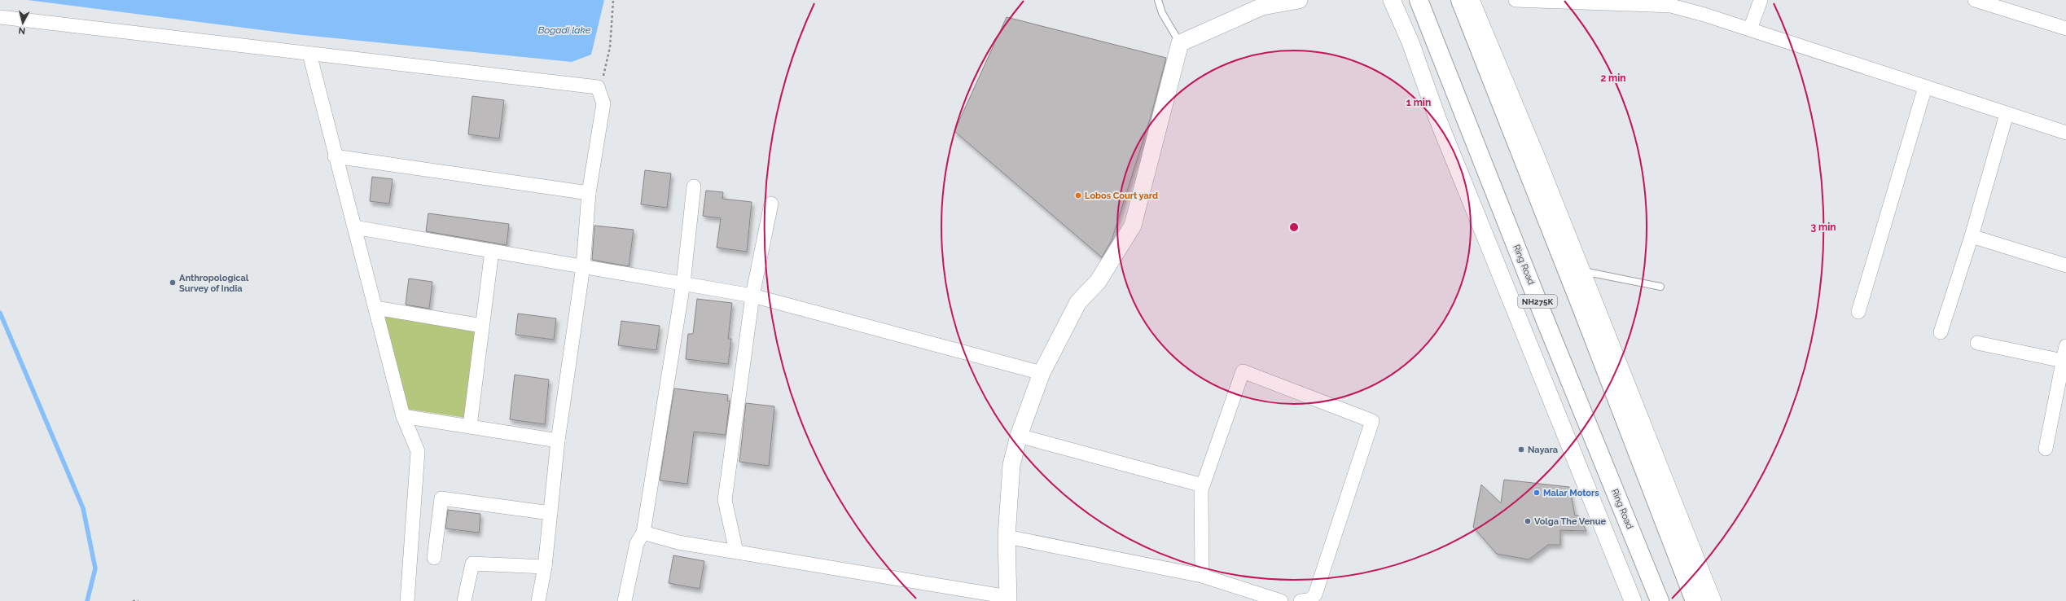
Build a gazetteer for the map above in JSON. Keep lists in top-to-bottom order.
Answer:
{
  "streets": {
    "highway": ["Ring Road", "NH275K"]
  },
  "water": ["Bogadi lake"],
  "places": [
    "Lobos Court yard",
    "Anthropological Survey of India",
    "Nayara",
    "Malar Motors",
    "Volga The Venue"
  ],
  "north": "bottom",
  "rings": ["2 min", "1 min", "3 min"]
}
